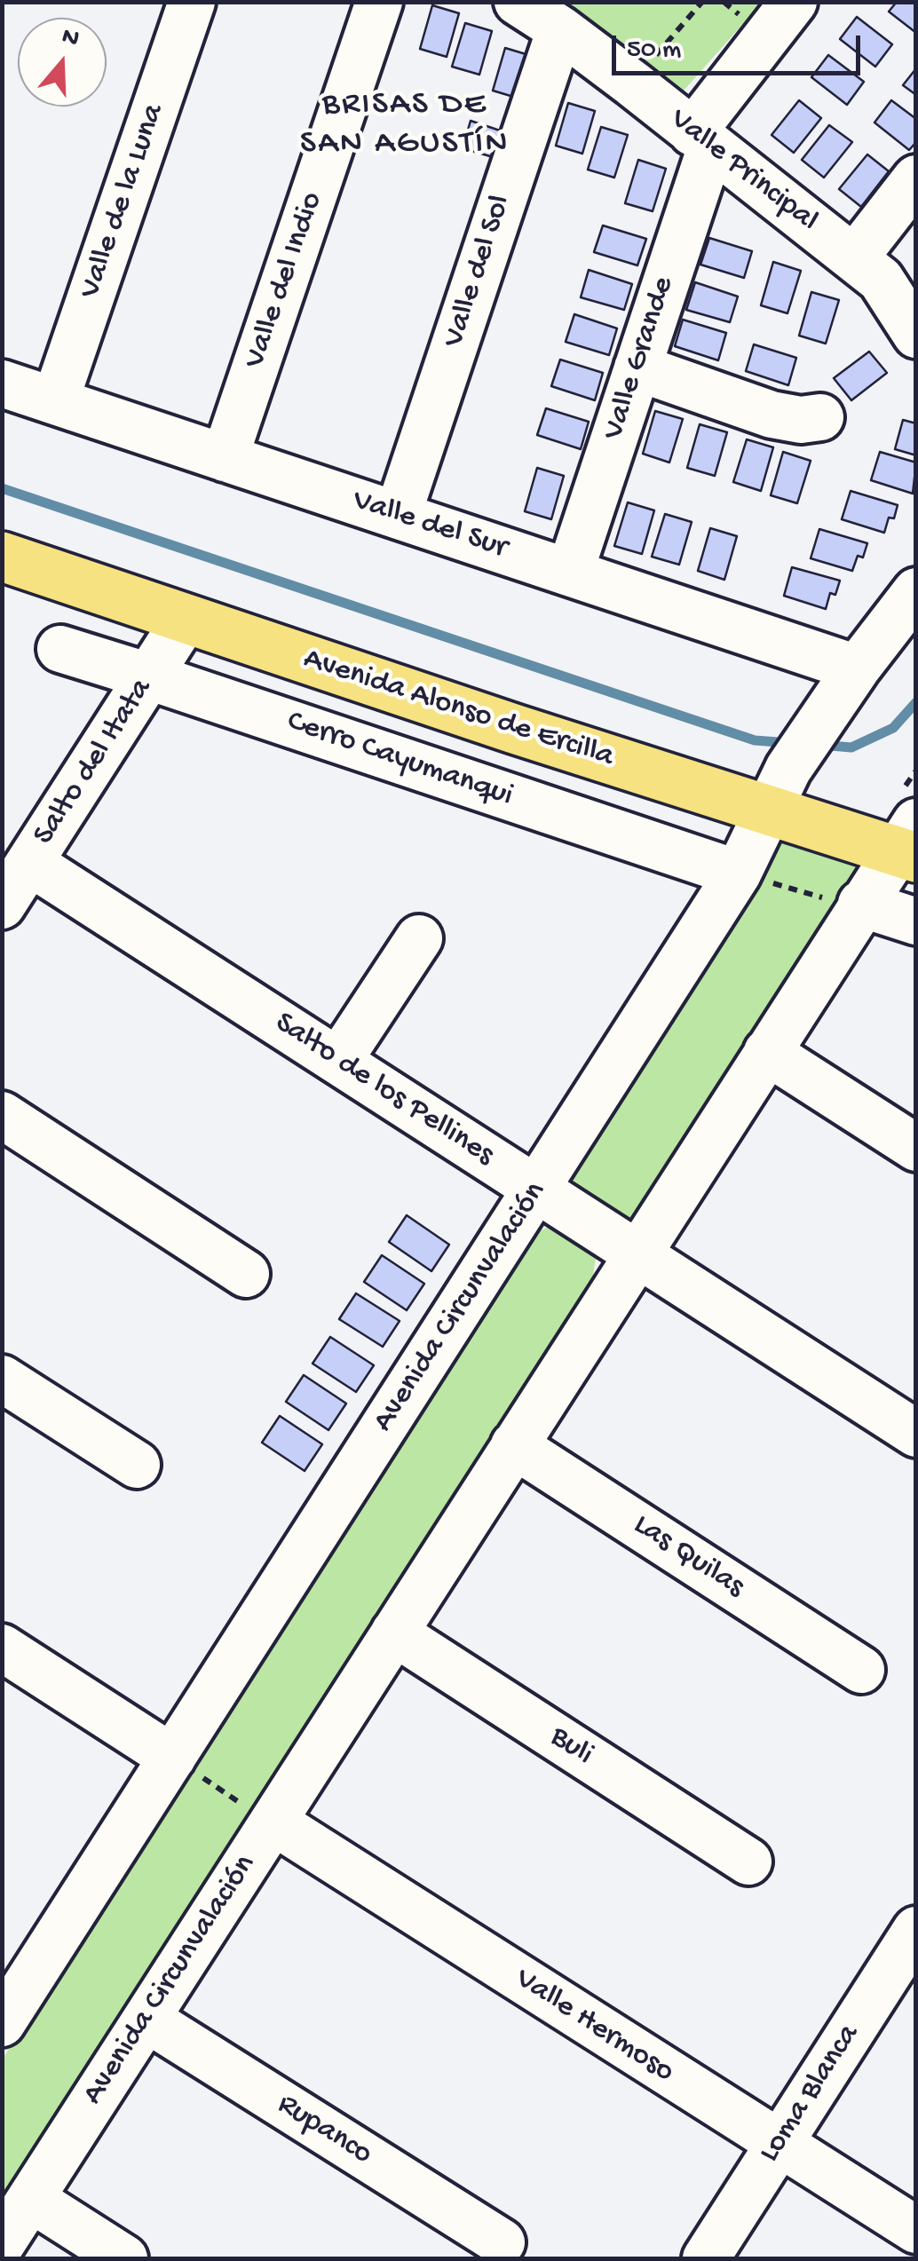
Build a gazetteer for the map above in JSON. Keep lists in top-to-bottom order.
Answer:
{
  "streets": {
    "main road": ["Avenida Alonso de Ercilla"],
    "street": [
      "Valle Principal",
      "Valle de la Luna",
      "Valle del Sol",
      "Valle del Indio",
      "Valle Grande",
      "Valle del Sur",
      "Cerro Cayumanqui",
      "Salto del Itata",
      "Salto de los Pellines",
      "Avenida Circunvalación",
      "Las Quilas",
      "Buli",
      "Valle Hermoso",
      "Loma Blanca",
      "Rupanco"
    ]
  },
  "crossings": [
    ["Valle Principal", "Valle del Sol"],
    ["Valle Principal", "Valle Grande"],
    ["Valle de la Luna", "Valle del Sur"],
    ["Valle del Sol", "Valle del Sur"],
    ["Valle del Indio", "Valle del Sur"],
    ["Valle Grande", "Valle del Sur"],
    ["Valle del Sur", "Avenida Circunvalación"],
    ["Avenida Alonso de Ercilla", "Salto del Itata"],
    ["Avenida Alonso de Ercilla", "Avenida Circunvalación"],
    ["Cerro Cayumanqui", "Salto del Itata"],
    ["Cerro Cayumanqui", "Avenida Circunvalación"],
    ["Salto del Itata", "Salto de los Pellines"],
    ["Salto de los Pellines", "Avenida Circunvalación"],
    ["Avenida Circunvalación", "Las Quilas"],
    ["Avenida Circunvalación", "Buli"],
    ["Avenida Circunvalación", "Valle Hermoso"],
    ["Avenida Circunvalación", "Rupanco"],
    ["Valle Hermoso", "Loma Blanca"]
  ],
  "districts": ["BRISAS DE SAN AGUSTÍN"],
  "scale_bar": "50 m",
  "north": "top"
}
